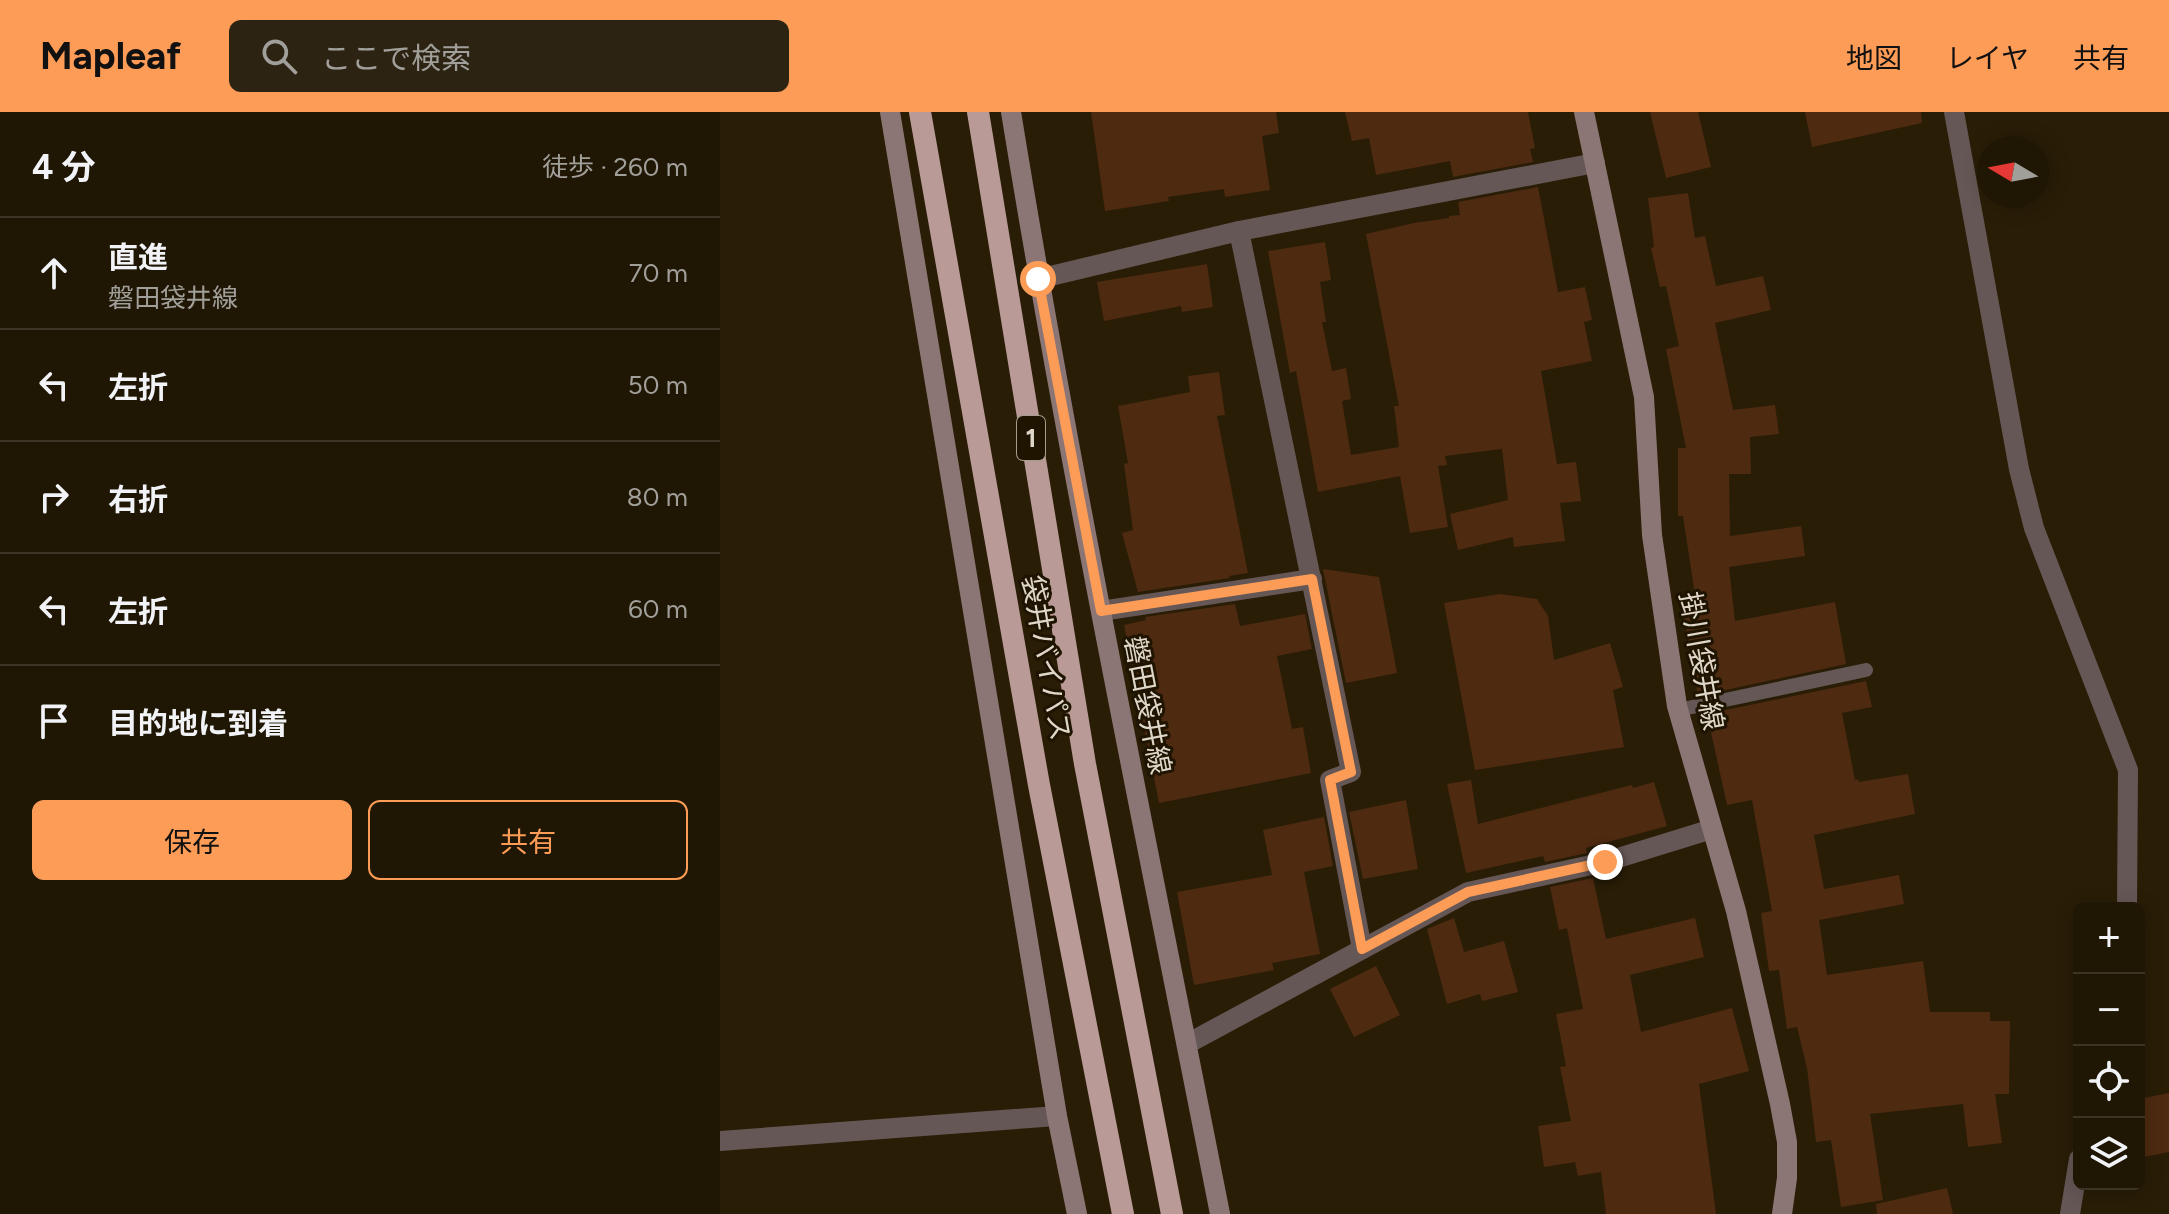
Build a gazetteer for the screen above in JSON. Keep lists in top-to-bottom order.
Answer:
{
  "streets": {
    "highway": ["1", "袋井バイパス"],
    "main road": ["掛川袋井線", "磐田袋井線"]
  },
  "north": "left",
  "page": {
    "header": "Mapleaf",
    "search": "ここで検索",
    "nav": ["地図", "レイヤ", "共有"],
    "heading": ["4 分", "徒歩 · 260 m"],
    "list": [
      ["直進", "磐田袋井線", "70 m"],
      ["左折", "50 m"],
      ["右折", "80 m"],
      ["左折", "60 m"],
      "目的地に到着"
    ],
    "buttons": ["保存", "共有"],
    "map_buttons": ["+", "−"]
  }
}
